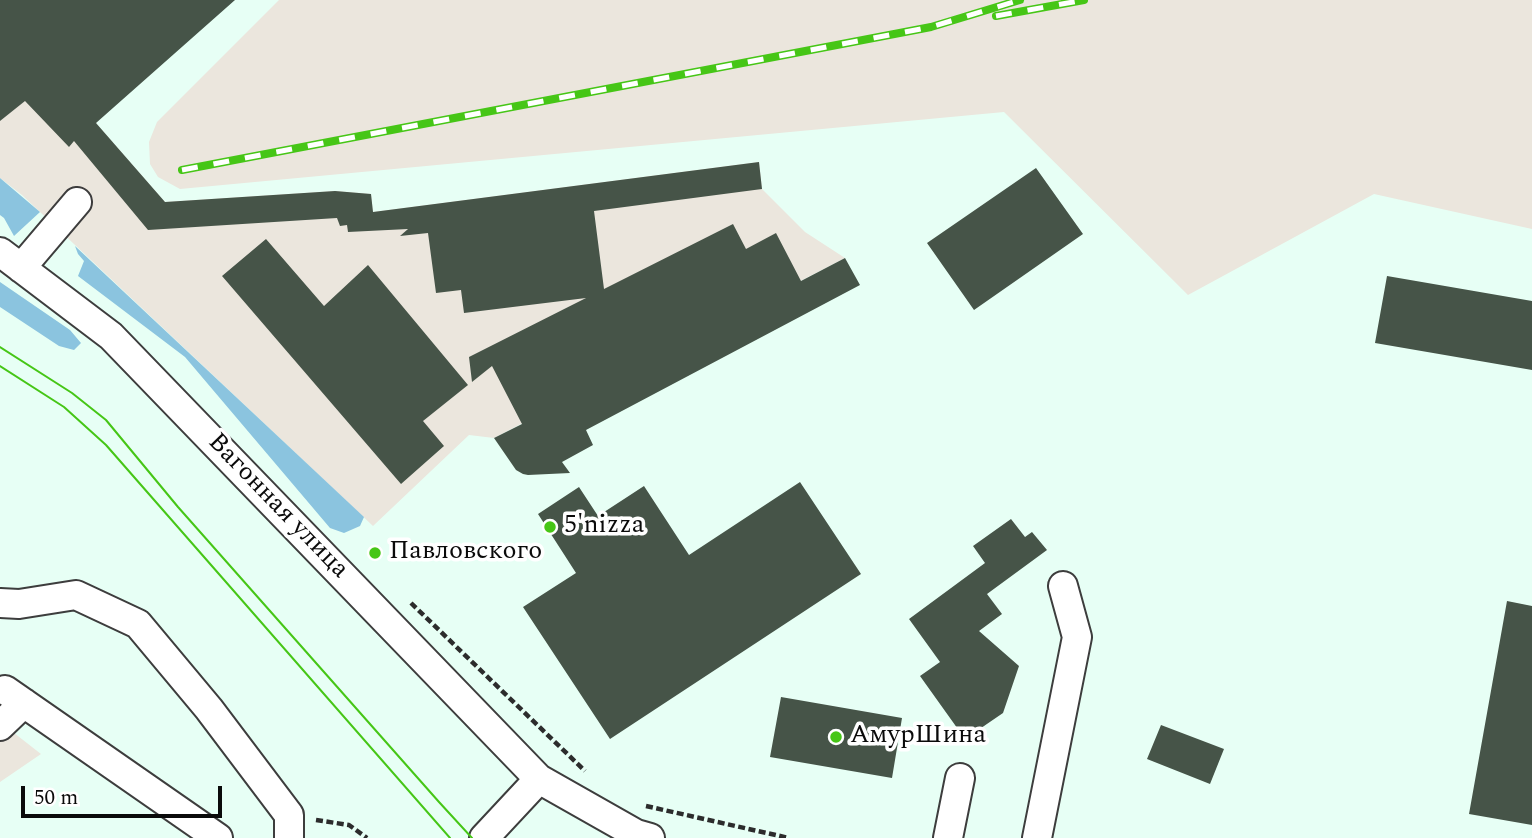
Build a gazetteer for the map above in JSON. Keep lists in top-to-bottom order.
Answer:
{
  "streets": {
    "street": ["Вагонная улица"]
  },
  "places": ["5'nizza", "Павловского", "АмурШина"],
  "scale_bar": "50 m"
}
